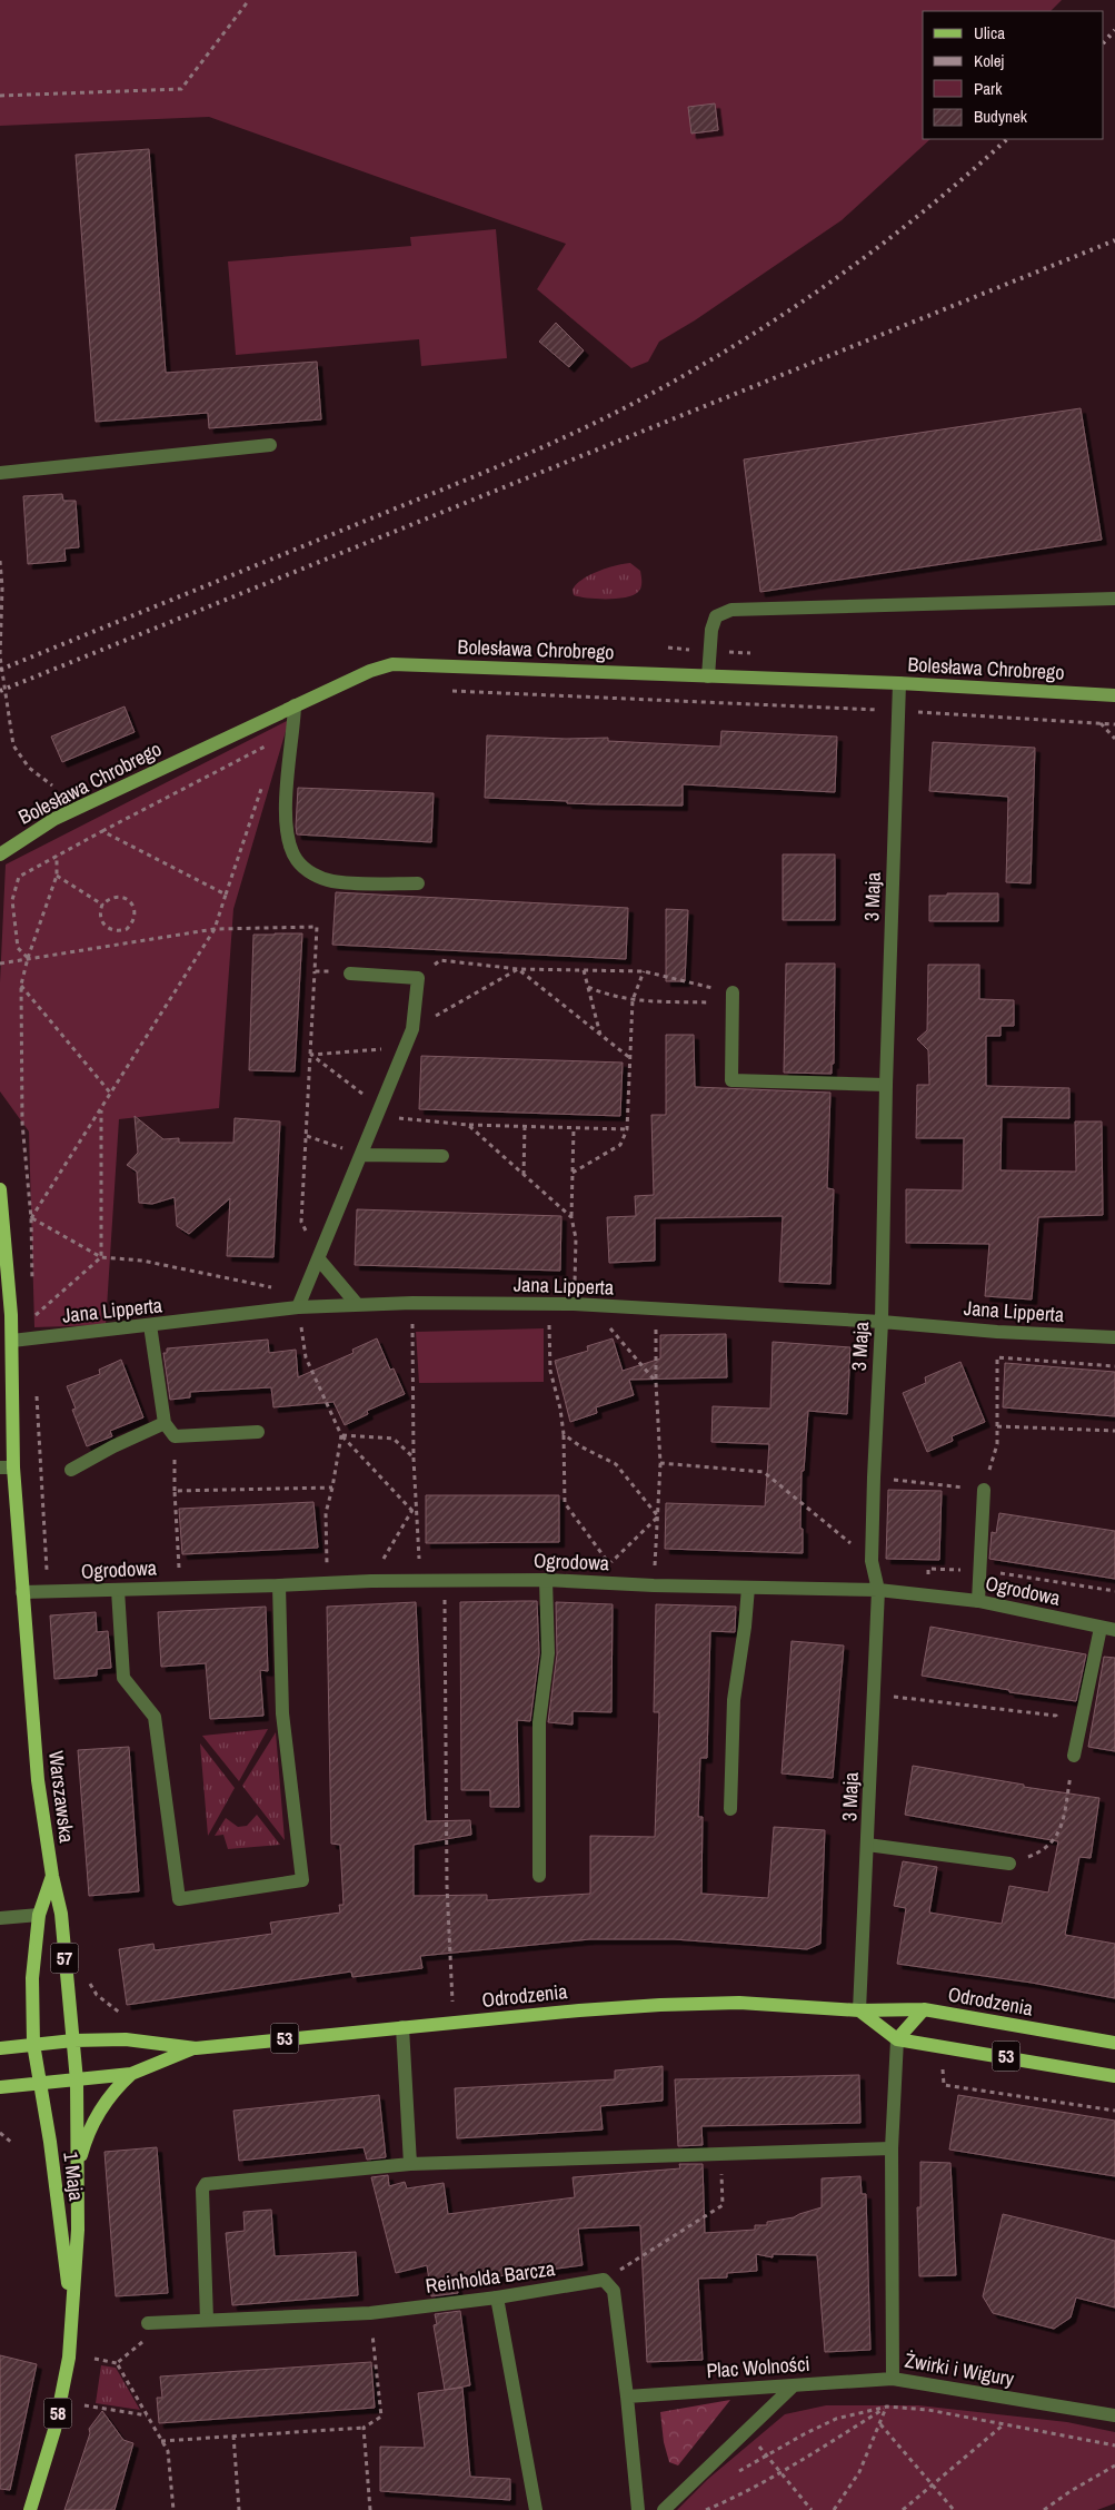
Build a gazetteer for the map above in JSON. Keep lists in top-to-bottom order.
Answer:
{
  "streets": {
    "main road": [
      "Warszawska",
      "57",
      "Odrodzenia",
      "53",
      "1 Maja",
      "58"
    ],
    "street": [
      "Bolesława Chrobrego",
      "3 Maja",
      "Jana Lipperta",
      "Ogrodowa",
      "Reinholda Barcza",
      "Plac Wolności",
      "Żwirki i Wigury"
    ]
  },
  "crossings": [
    ["Bolesława Chrobrego", "3 Maja"],
    ["3 Maja", "Jana Lipperta"],
    ["3 Maja", "Ogrodowa"],
    ["3 Maja", "Odrodzenia"],
    ["3 Maja", "53"],
    ["Jana Lipperta", "Warszawska"],
    ["Ogrodowa", "Warszawska"],
    ["Warszawska", "Odrodzenia"],
    ["Warszawska", "53"],
    ["Warszawska", "1 Maja"],
    ["Odrodzenia", "53"],
    ["Odrodzenia", "1 Maja"],
    ["53", "1 Maja"],
    ["53", "Żwirki i Wigury"],
    ["Plac Wolności", "Żwirki i Wigury"]
  ],
  "legend": [
    "Ulica",
    "Kolej",
    "Park",
    "Budynek"
  ]
}
